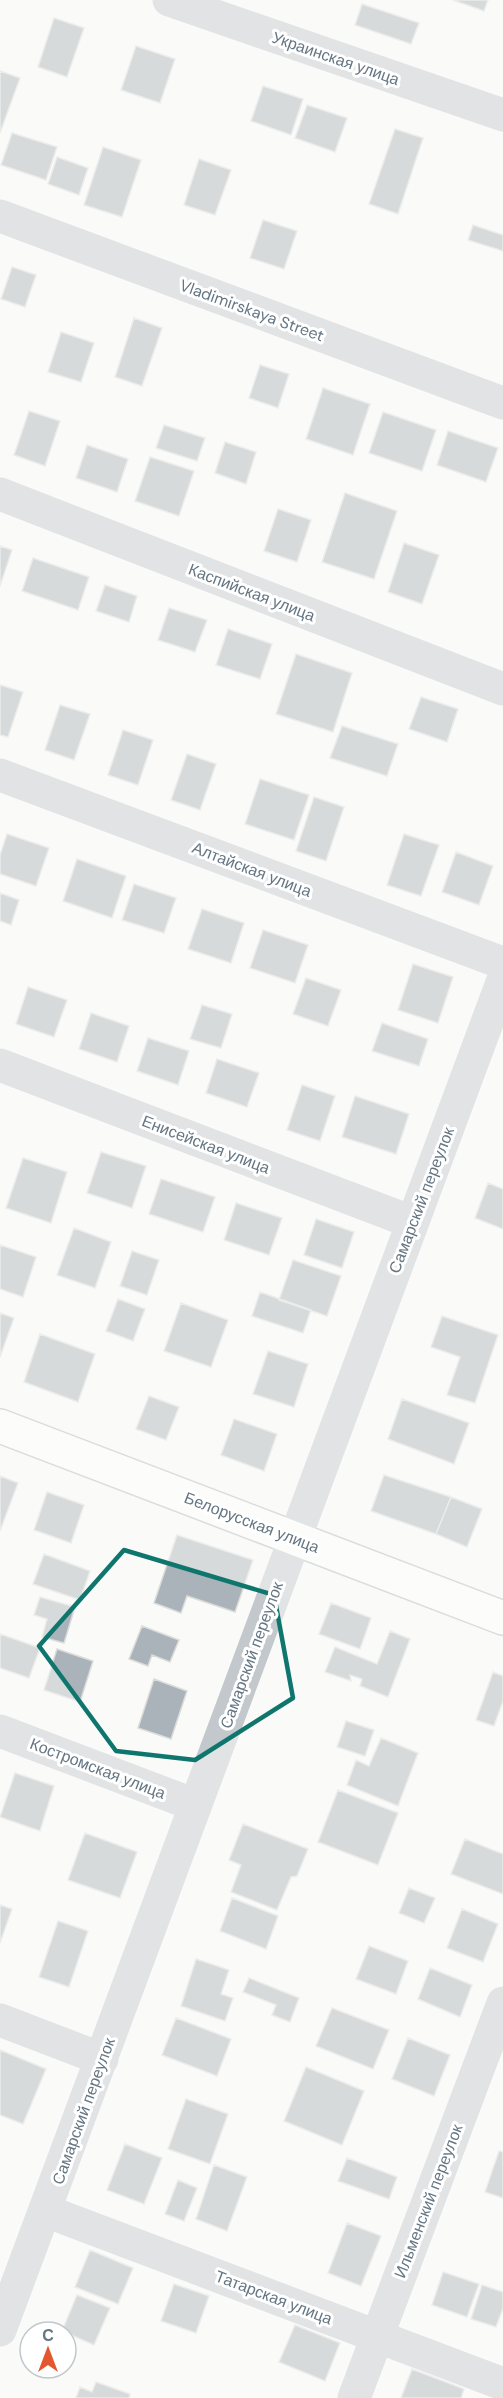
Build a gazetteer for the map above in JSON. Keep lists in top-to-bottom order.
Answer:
{
  "streets": {
    "main road": ["Белорусская улица"],
    "street": [
      "Украинская улица",
      "Vladimirskaya Street",
      "Каспийская улица",
      "Алтайская улица",
      "Енисейская улица",
      "Самарский переулок",
      "Костромская улица",
      "Ильменский переулок",
      "Татарская улица"
    ]
  },
  "crossings": [
    ["Енисейская улица", "Самарский переулок"],
    ["Самарский переулок", "Белорусская улица"],
    ["Самарский переулок", "Костромская улица"],
    ["Самарский переулок", "Татарская улица"],
    ["Ильменский переулок", "Татарская улица"]
  ],
  "north": "top"
}
